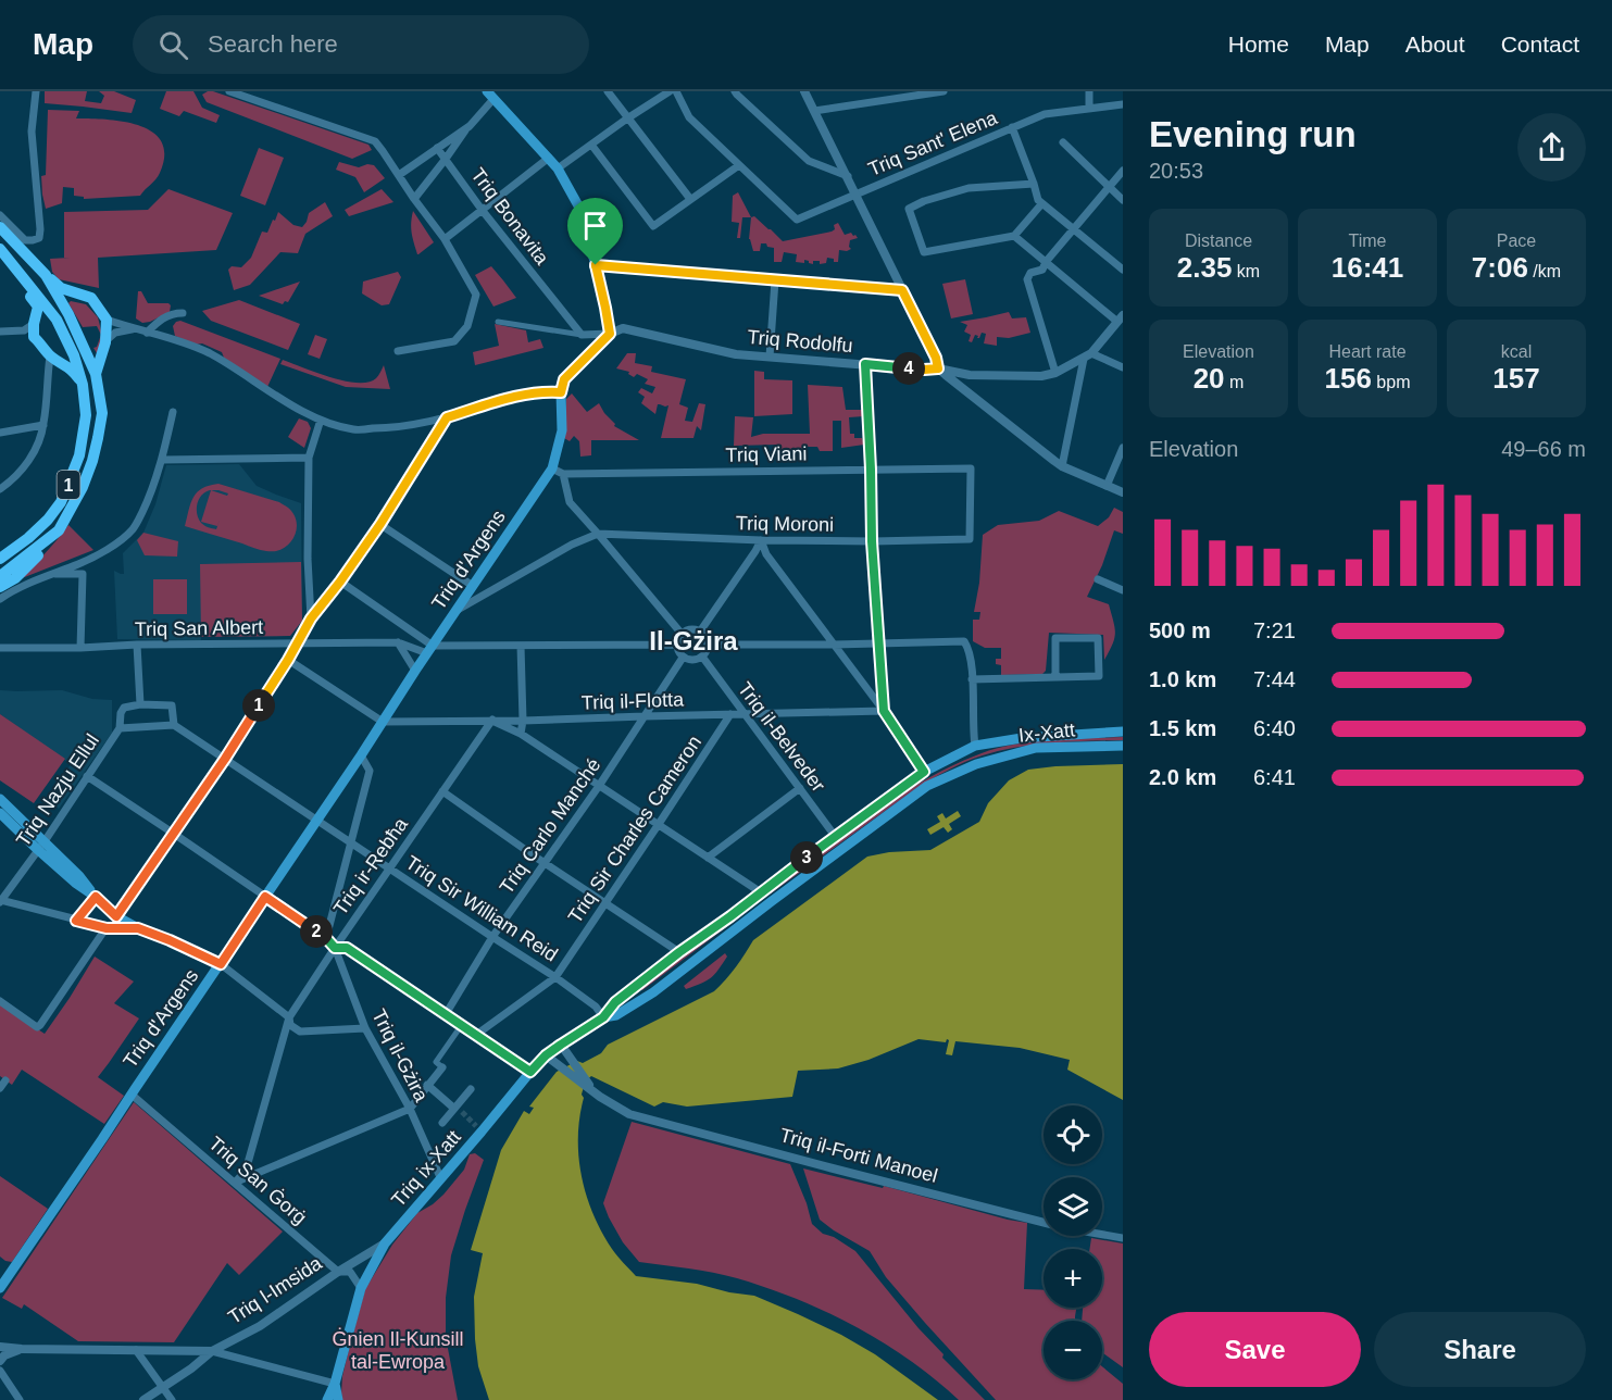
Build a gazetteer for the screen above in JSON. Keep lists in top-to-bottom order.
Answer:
{
  "streets": {
    "highway": ["1"],
    "main road": ["Triq d'Argens", "Ix-Xatt", "Triq ix-Xatt"],
    "street": [
      "Triq Sant' Elena",
      "Triq Bonavita",
      "Triq Rodolfu",
      "Triq Viani",
      "Triq Moroni",
      "Triq San Albert",
      "Triq il-Flotta",
      "Triq il-Belveder",
      "Triq Nazju Ellul",
      "Triq Carlo Manché",
      "Triq Sir Charles Cameron",
      "Triq ir-Rebħa",
      "Triq Sir William Reid",
      "Triq il-Gżira",
      "Triq il-Forti Manoel",
      "Triq San Ġorġ",
      "Triq l-Imsida"
    ]
  },
  "crossings": [
    ["Triq Viani", "Triq Moroni"],
    ["Triq d'Argens", "Triq San Albert"],
    ["Triq d'Argens", "Triq il-Flotta"],
    ["Triq d'Argens", "Triq Sir William Reid"],
    ["Triq d'Argens", "Triq San Ġorġ"],
    ["Triq San Albert", "Triq il-Belveder"],
    ["Triq San Albert", "Triq Carlo Manché"],
    ["Triq il-Flotta", "Triq il-Belveder"],
    ["Triq il-Flotta", "Triq Carlo Manché"],
    ["Triq il-Flotta", "Triq Sir Charles Cameron"],
    ["Triq il-Flotta", "Triq ir-Rebħa"],
    ["Ix-Xatt", "Triq ix-Xatt"],
    ["Triq il-Belveder", "Triq Carlo Manché"],
    ["Triq il-Belveder", "Triq ix-Xatt"],
    ["Triq Nazju Ellul", "Triq Sir William Reid"],
    ["Triq Carlo Manché", "Triq Sir William Reid"],
    ["Triq Sir Charles Cameron", "Triq Sir William Reid"],
    ["Triq ir-Rebħa", "Triq Sir William Reid"],
    ["Triq ir-Rebħa", "Triq il-Gżira"],
    ["Triq ir-Rebħa", "Triq San Ġorġ"],
    ["Triq Sir William Reid", "Triq ix-Xatt"],
    ["Triq il-Gżira", "Triq ix-Xatt"],
    ["Triq il-Forti Manoel", "Triq ix-Xatt"],
    ["Triq ix-Xatt", "Triq San Ġorġ"],
    ["Triq ix-Xatt", "Triq l-Imsida"],
    ["Triq San Ġorġ", "Triq l-Imsida"]
  ],
  "districts": ["Il-Gżira"],
  "parks": ["Ġnien Il-Kunsill tal-Ewropa"],
  "page": {
    "header": "Map",
    "search": "Search here",
    "nav": [
      "Home",
      "Map",
      "About",
      "Contact"
    ],
    "heading": ["Evening run", "20:53"],
    "stats": [
      ["Distance", "2.35 km"],
      ["Time", "16:41"],
      ["Pace", "7:06 /km"],
      ["Elevation", "20 m"],
      ["Heart rate", "156 bpm"],
      ["kcal", "157"]
    ],
    "pins": [
      "4",
      "1",
      "3",
      "2"
    ],
    "chart": ["Elevation", "49–66 m"],
    "list": [
      {
        "name": "500 m",
        "note": "7:21"
      },
      {
        "name": "1.0 km",
        "note": "7:44"
      },
      {
        "name": "1.5 km",
        "note": "6:40"
      },
      {
        "name": "2.0 km",
        "note": "6:41"
      }
    ],
    "map_buttons": ["+", "−"],
    "buttons": ["Save", "Share"]
  }
}
